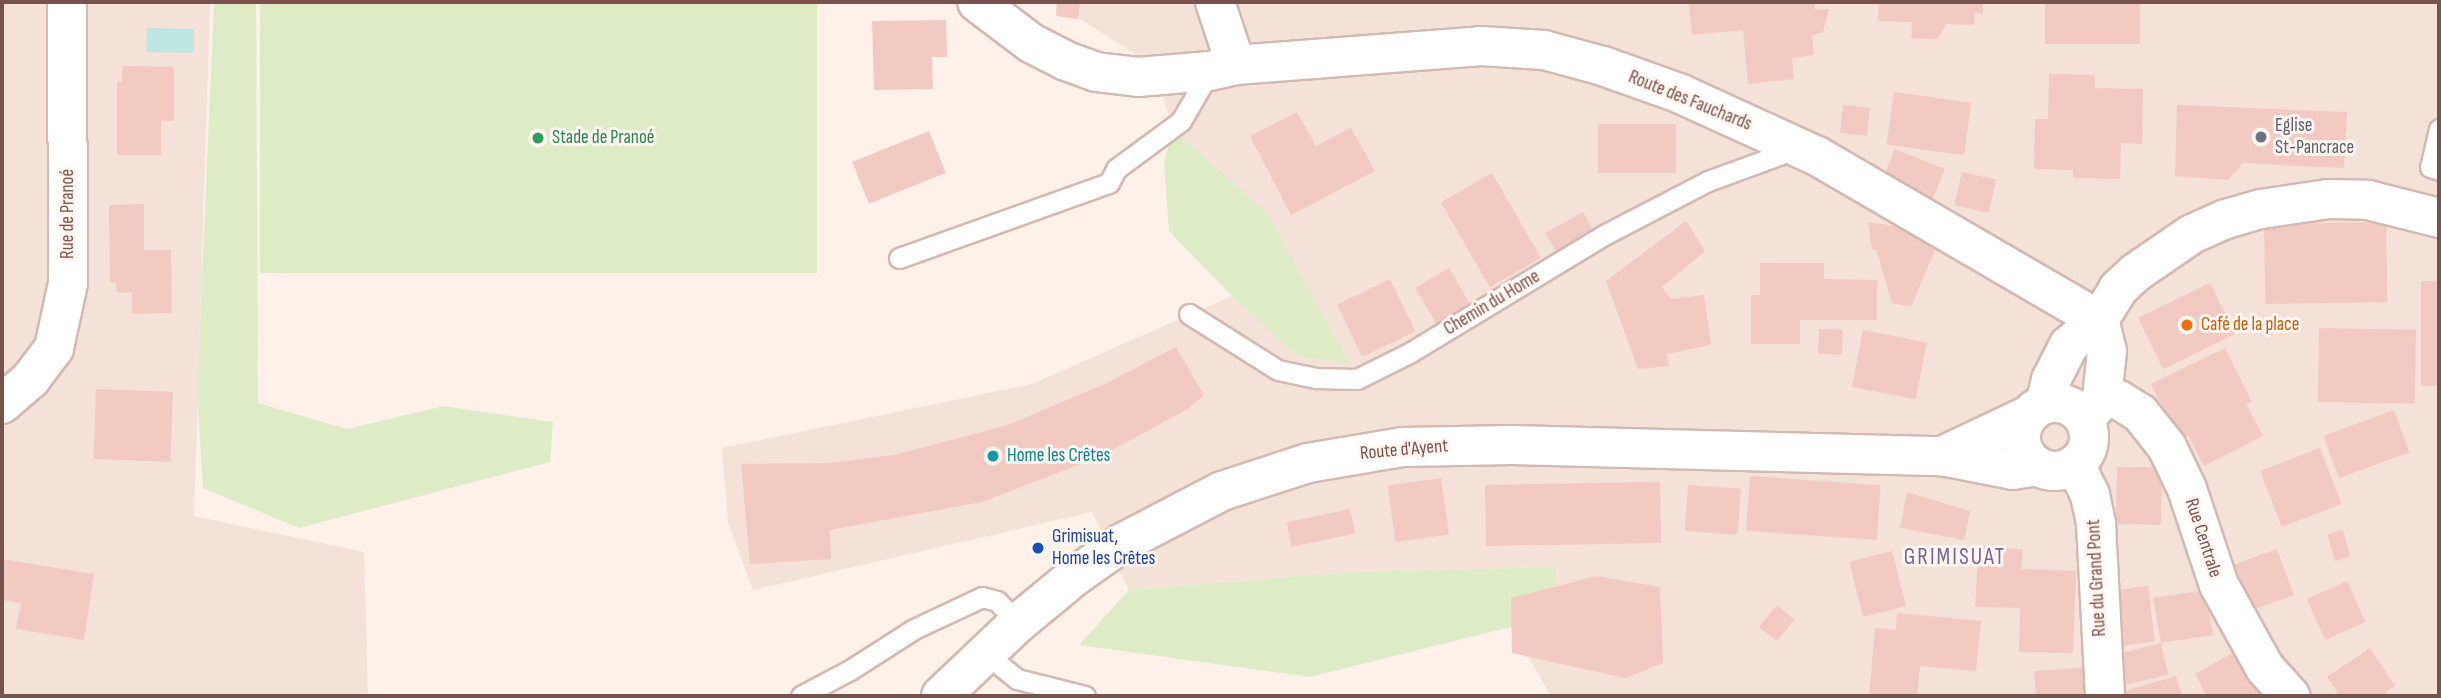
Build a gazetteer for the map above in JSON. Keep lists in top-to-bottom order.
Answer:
{
  "streets": {
    "street": [
      "Route des Fauchards",
      "Rue de Pranoé",
      "Route d'Ayent",
      "Rue Centrale",
      "Rue du Grand Pont"
    ],
    "lane": ["Chemin du Home"]
  },
  "crossings": [
    ["Route des Fauchards", "Chemin du Home"],
    ["Route d'Ayent", "Rue Centrale"],
    ["Route d'Ayent", "Rue du Grand Pont"],
    ["Rue Centrale", "Rue du Grand Pont"]
  ],
  "districts": ["GRIMISUAT"],
  "places": [
    "Eglise St-Pancrace",
    "Stade de Pranoé",
    "Café de la place",
    "Home les Crêtes",
    "Grimisuat, Home les Crêtes"
  ]
}
